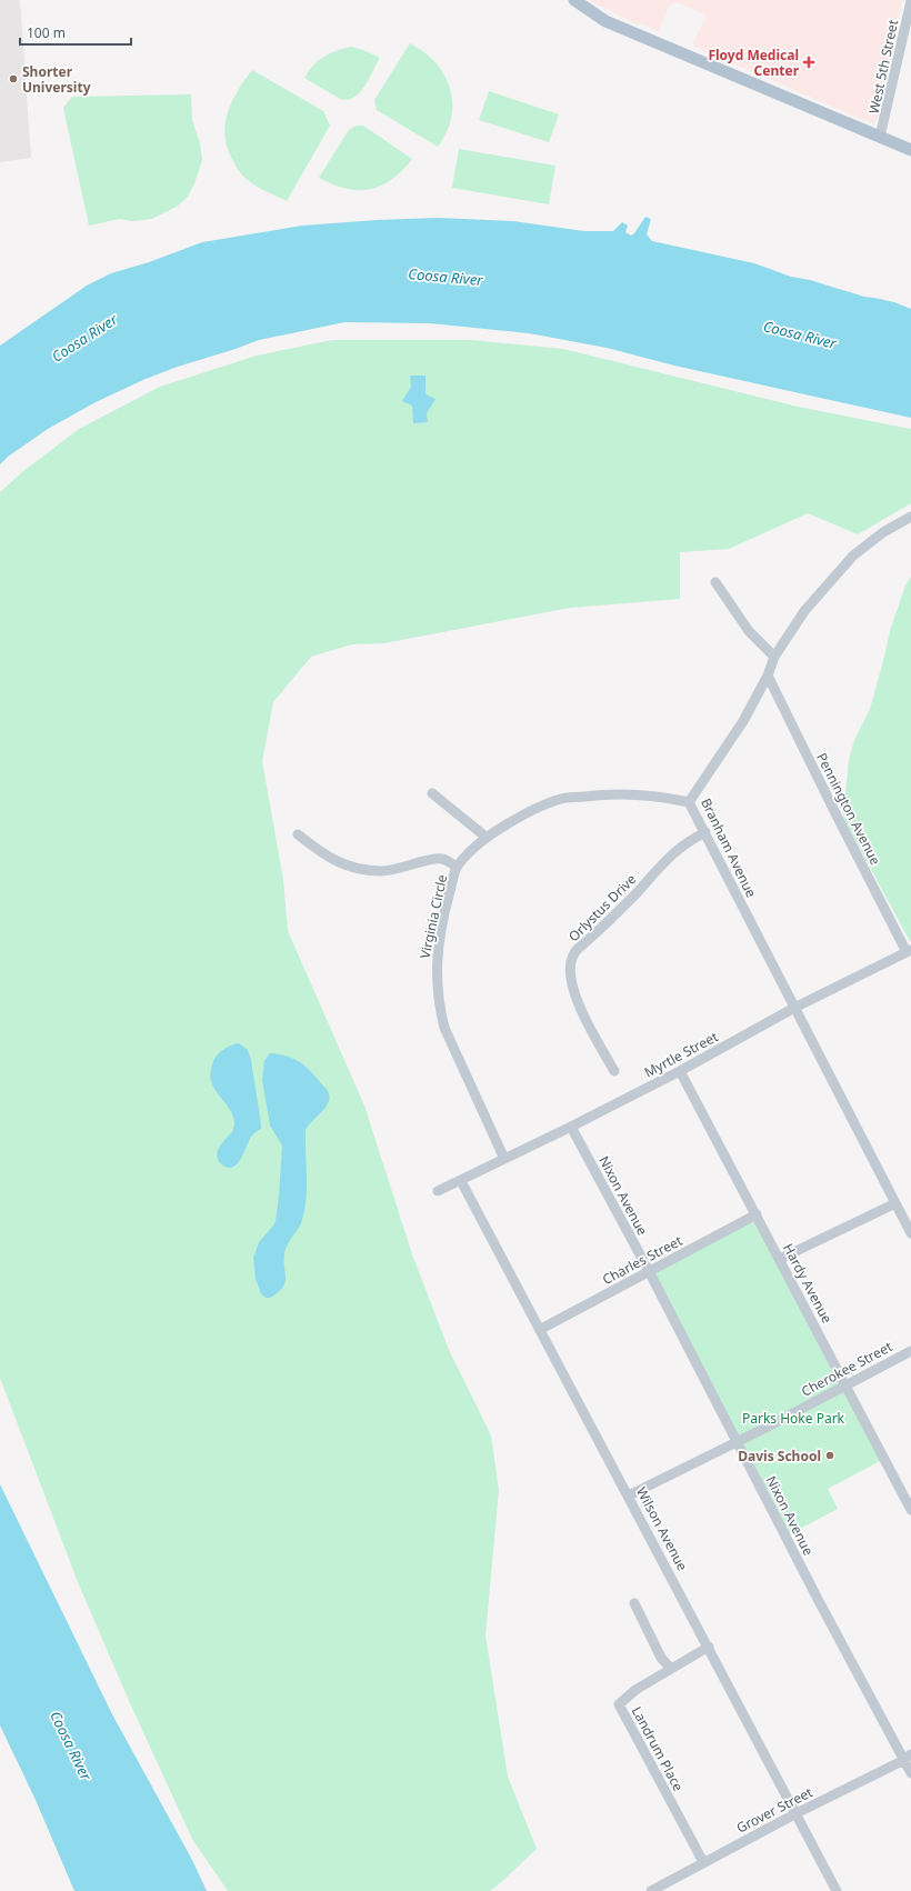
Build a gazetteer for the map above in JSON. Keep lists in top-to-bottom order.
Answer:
{
  "streets": {
    "street": [
      "West 5th Street",
      "Pennington Avenue",
      "Branham Avenue",
      "Orlystus Drive",
      "Virginia Circle",
      "Myrtle Street",
      "Nixon Avenue",
      "Charles Street",
      "Hardy Avenue",
      "Cherokee Street",
      "Wilson Avenue",
      "Landrum Place",
      "Grover Street"
    ]
  },
  "crossings": [
    ["Pennington Avenue", "Branham Avenue"],
    ["Pennington Avenue", "Myrtle Street"],
    ["Branham Avenue", "Orlystus Drive"],
    ["Branham Avenue", "Virginia Circle"],
    ["Branham Avenue", "Myrtle Street"],
    ["Virginia Circle", "Myrtle Street"],
    ["Myrtle Street", "Nixon Avenue"],
    ["Myrtle Street", "Hardy Avenue"],
    ["Myrtle Street", "Wilson Avenue"],
    ["Nixon Avenue", "Charles Street"],
    ["Nixon Avenue", "Cherokee Street"],
    ["Nixon Avenue", "Grover Street"],
    ["Charles Street", "Hardy Avenue"],
    ["Charles Street", "Wilson Avenue"],
    ["Hardy Avenue", "Cherokee Street"],
    ["Cherokee Street", "Wilson Avenue"],
    ["Wilson Avenue", "Grover Street"],
    ["Landrum Place", "Grover Street"]
  ],
  "water": ["Coosa River"],
  "parks": ["Parks Hoke Park"],
  "places": {
    "health": ["Floyd Medical Center"],
    "other": ["Shorter University", "Davis School"]
  },
  "scale_bar": "100 m"
}
